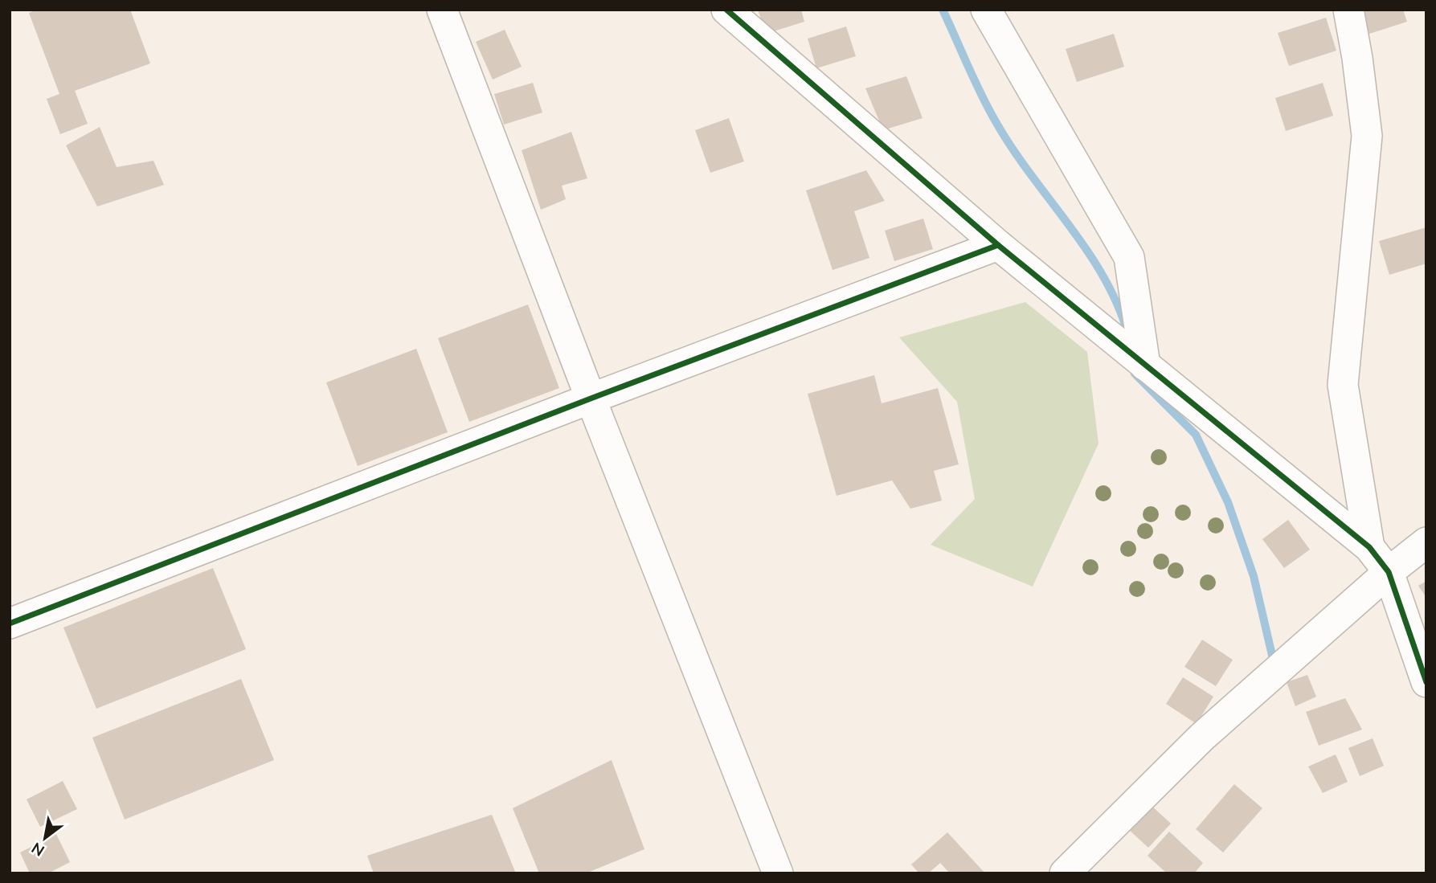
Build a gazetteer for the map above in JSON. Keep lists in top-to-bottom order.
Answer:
{
  "north": "bottom left"
}
